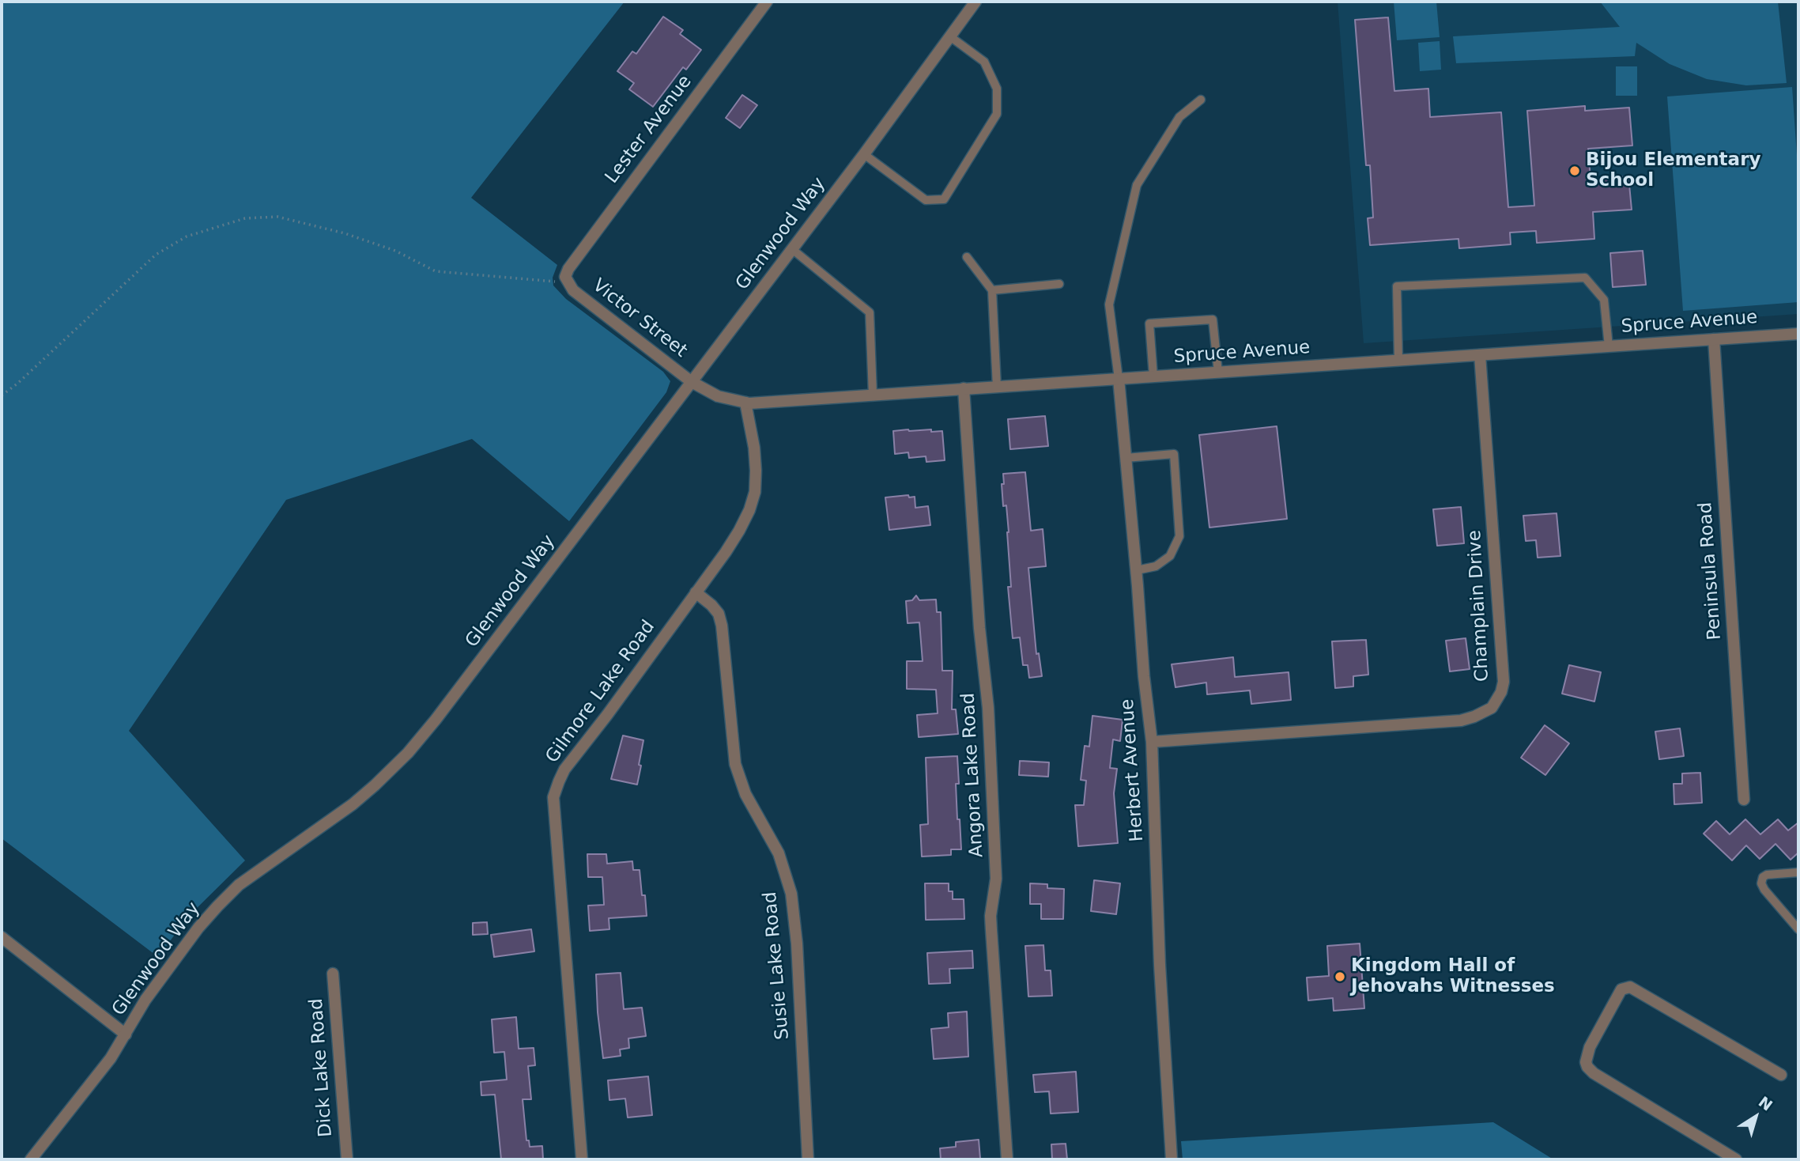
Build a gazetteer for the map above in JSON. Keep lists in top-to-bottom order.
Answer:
{
  "streets": {
    "street": [
      "Lester Avenue",
      "Glenwood Way",
      "Victor Street",
      "Spruce Avenue",
      "Peninsula Road",
      "Champlain Drive",
      "Gilmore Lake Road",
      "Herbert Avenue",
      "Angora Lake Road",
      "Susie Lake Road",
      "Dick Lake Road"
    ]
  },
  "crossings": [
    ["Lester Avenue", "Victor Street"],
    ["Glenwood Way", "Victor Street"],
    ["Glenwood Way", "Spruce Avenue"],
    ["Victor Street", "Spruce Avenue"],
    ["Spruce Avenue", "Peninsula Road"],
    ["Spruce Avenue", "Champlain Drive"],
    ["Spruce Avenue", "Gilmore Lake Road"],
    ["Spruce Avenue", "Herbert Avenue"],
    ["Spruce Avenue", "Angora Lake Road"],
    ["Champlain Drive", "Herbert Avenue"],
    ["Gilmore Lake Road", "Susie Lake Road"]
  ],
  "places": ["Bijou Elementary School", "Kingdom Hall of Jehovahs Witnesses"],
  "north": "top right"
}
